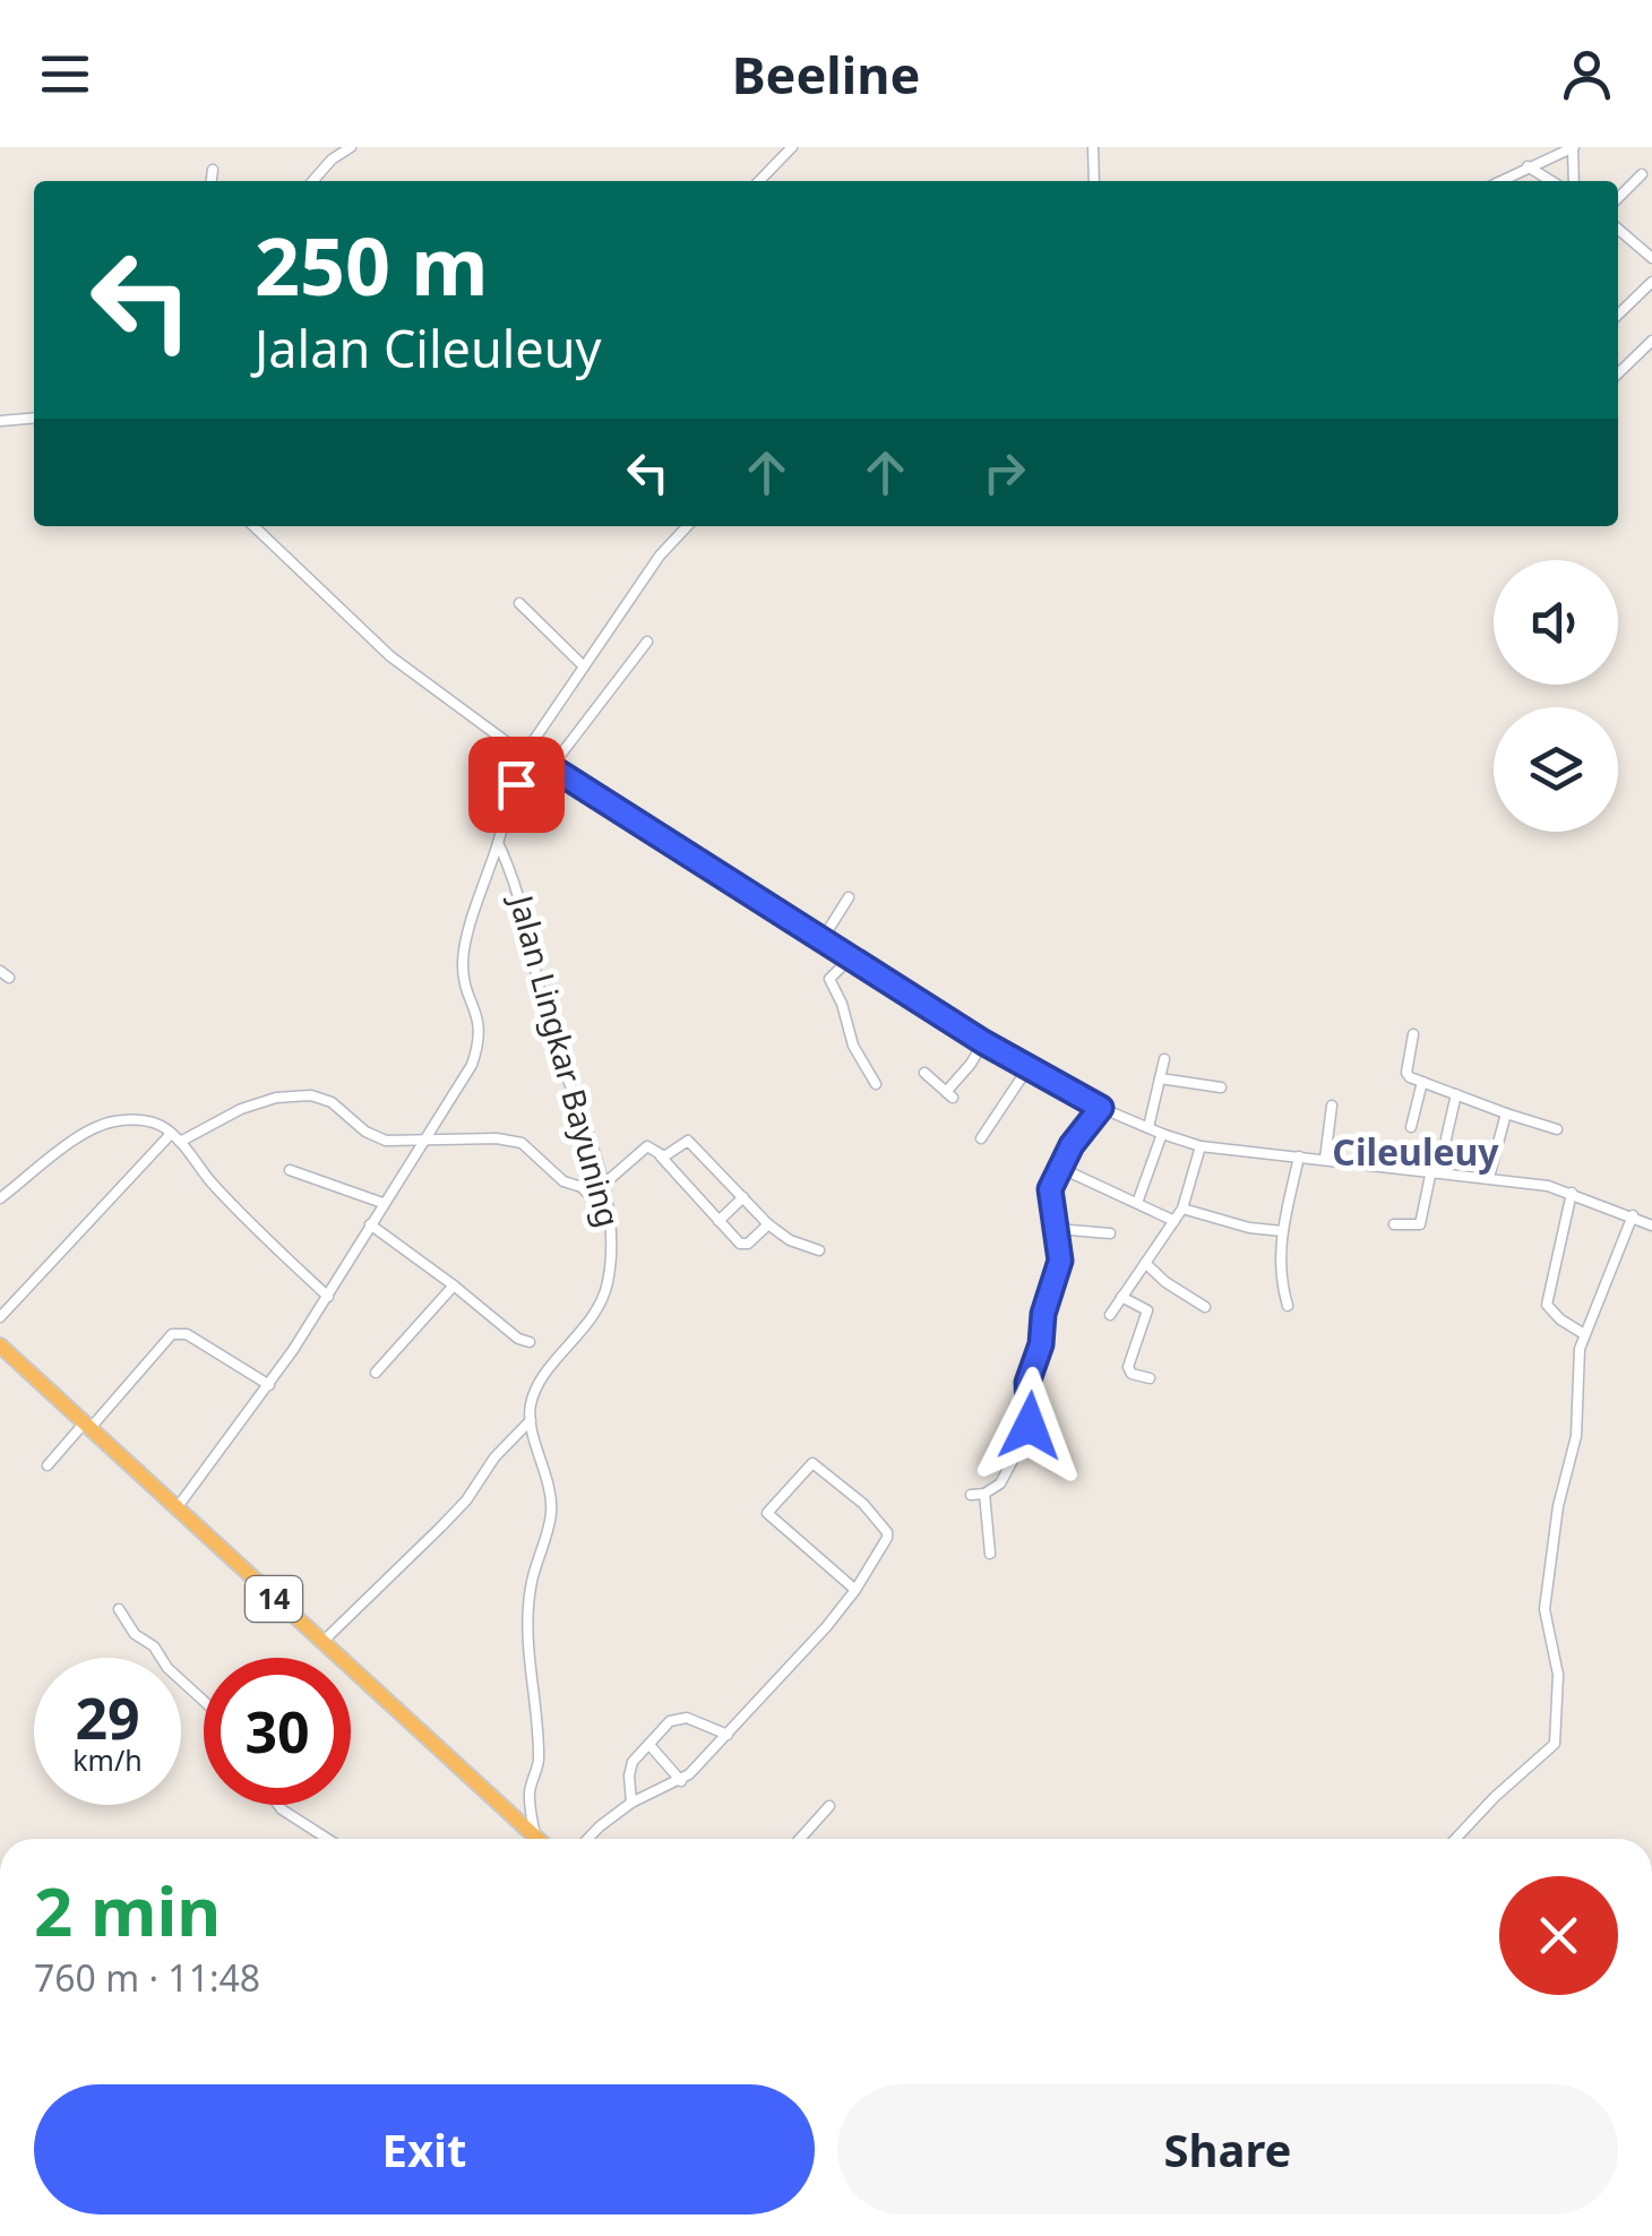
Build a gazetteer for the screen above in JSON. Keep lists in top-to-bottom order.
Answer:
{
  "streets": {
    "highway": ["14"],
    "street": ["Jalan Lingkar Bayuning"]
  },
  "districts": ["Cileuleuy"],
  "page": {
    "header": "Beeline",
    "turn": ["250 m", "Jalan Cileuleuy"],
    "speed": "29 km/h",
    "limit": "30",
    "heading": ["2 min", "760 m · 11:48"],
    "buttons": ["Exit", "Share"]
  }
}
